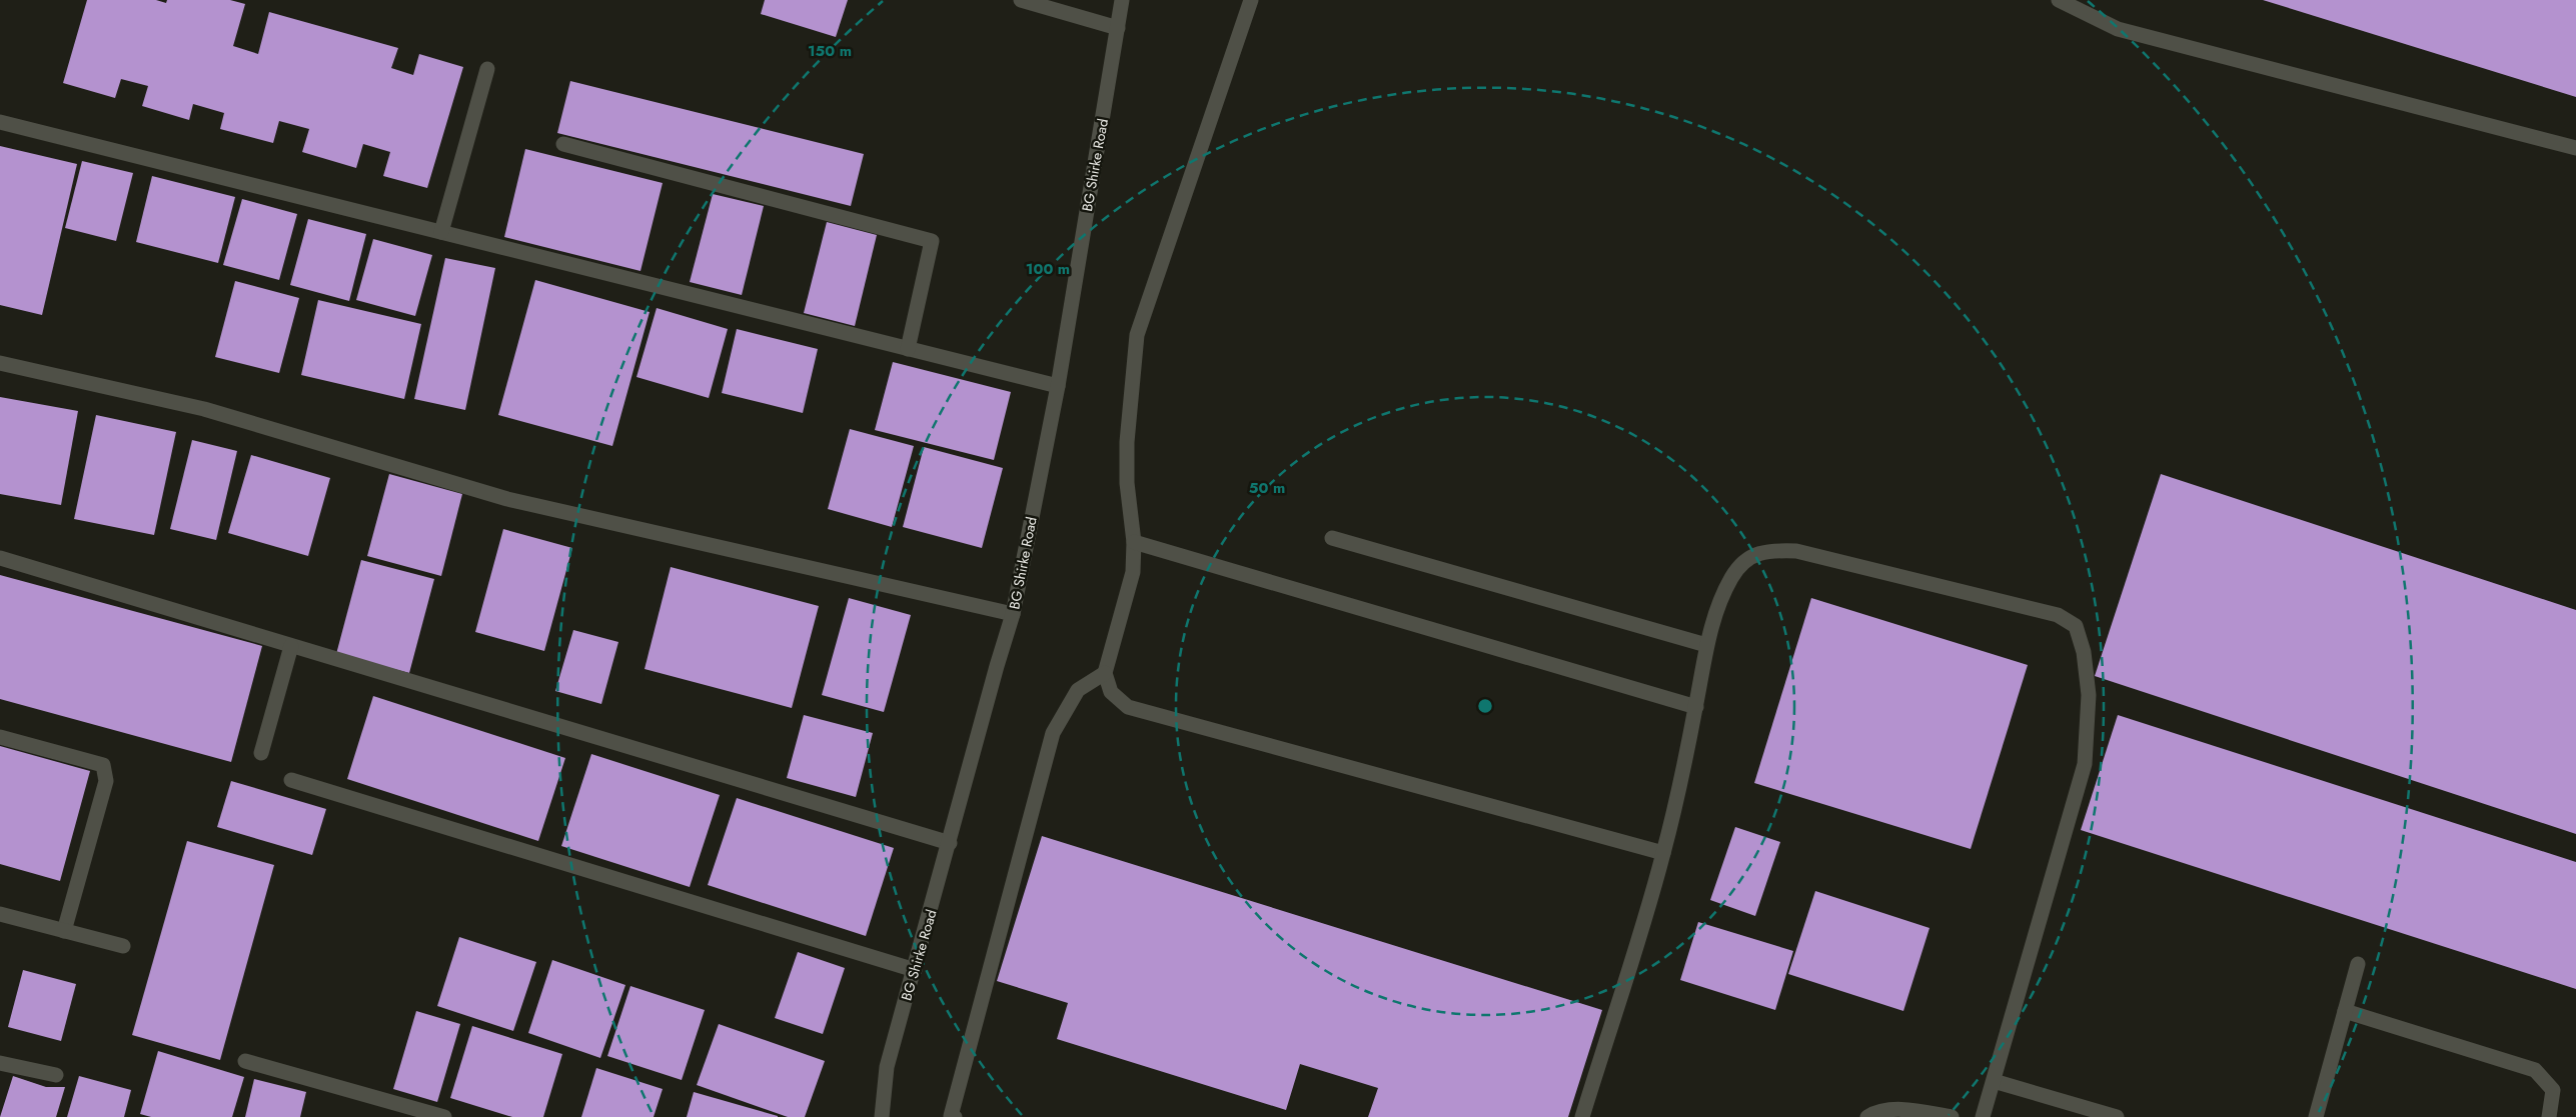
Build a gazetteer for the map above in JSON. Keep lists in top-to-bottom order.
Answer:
{
  "streets": {
    "street": ["BG Shirke Road"]
  },
  "rings": ["150 m", "100 m", "50 m"]
}
